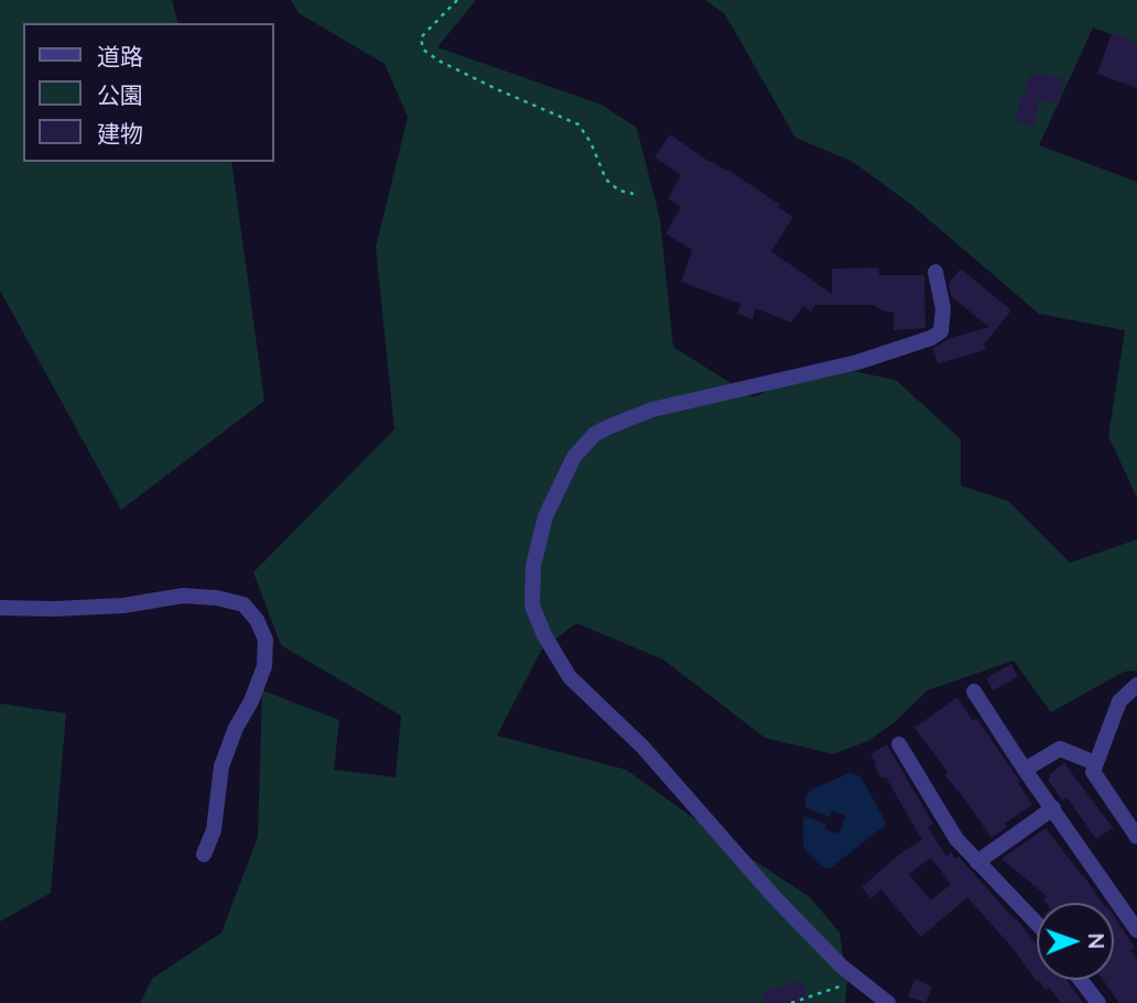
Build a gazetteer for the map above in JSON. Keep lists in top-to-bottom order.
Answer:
{
  "legend": ["道路", "公園", "建物"],
  "north": "right"
}
